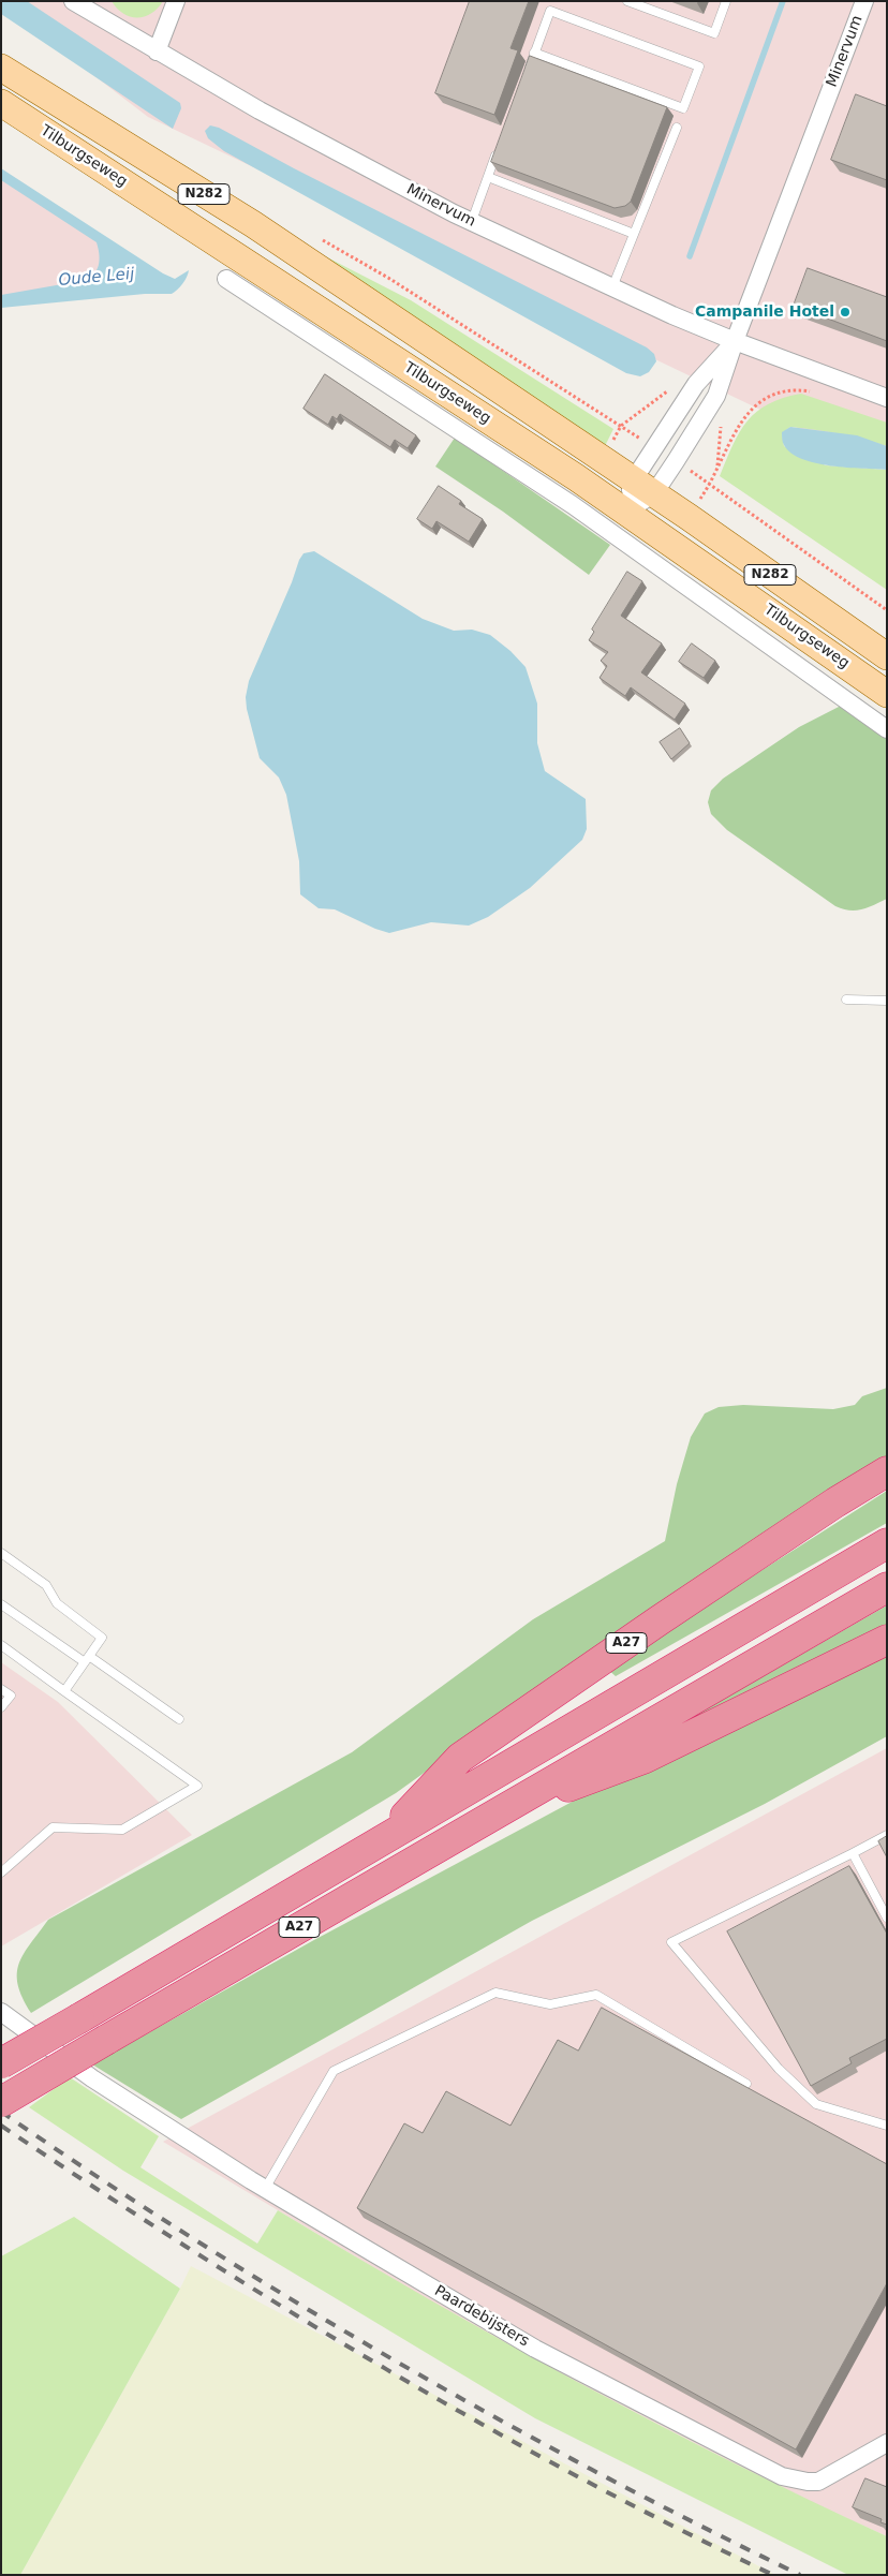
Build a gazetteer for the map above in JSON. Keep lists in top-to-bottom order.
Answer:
{
  "streets": {
    "highway": ["A27"],
    "main road": ["Tilburgseweg", "N282"],
    "street": ["Minervum", "Paardebijsters"]
  },
  "crossings": [
    ["Minervum", "Tilburgseweg"]
  ],
  "water": ["Oude Leij"],
  "places": ["Campanile Hotel"]
}
